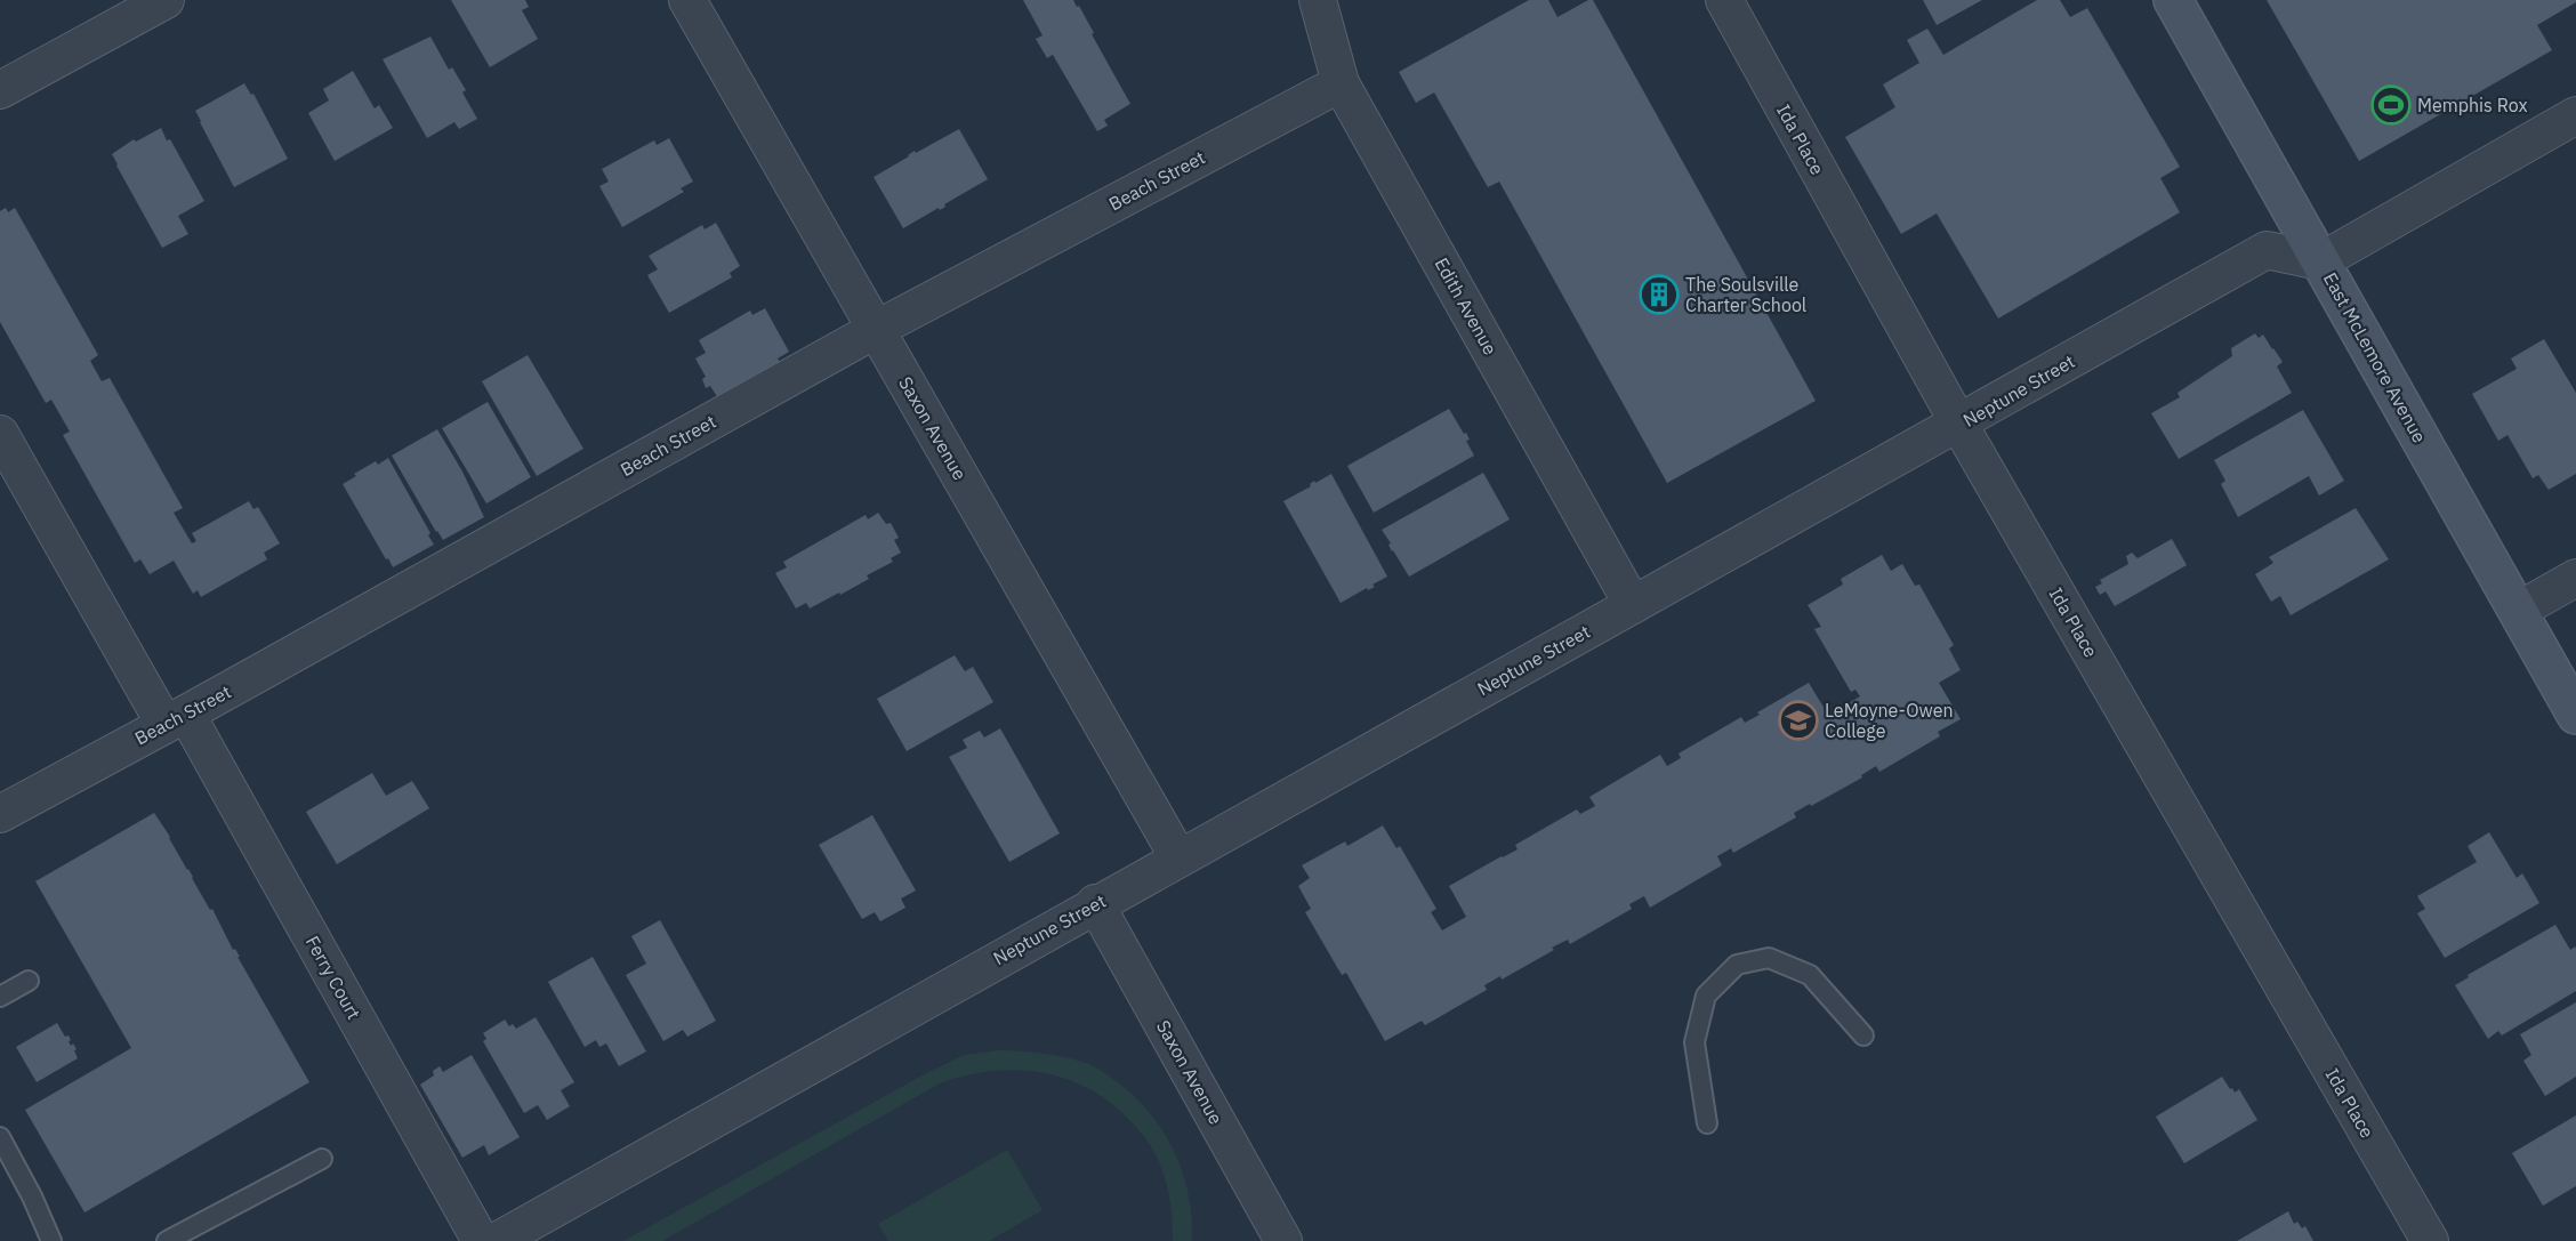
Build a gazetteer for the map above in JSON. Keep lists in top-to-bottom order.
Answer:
{
  "streets": {
    "main road": ["East McLemore Avenue"],
    "street": [
      "Ida Place",
      "Beach Street",
      "Edith Avenue",
      "Neptune Street",
      "Saxon Avenue",
      "Ferry Court"
    ]
  },
  "crossings": [
    ["Ida Place", "Neptune Street"],
    ["Beach Street", "Edith Avenue"],
    ["Beach Street", "Saxon Avenue"],
    ["Beach Street", "Ferry Court"],
    ["Edith Avenue", "Neptune Street"],
    ["East McLemore Avenue", "Neptune Street"],
    ["Neptune Street", "Saxon Avenue"]
  ],
  "places": {
    "sports": ["Memphis Rox"],
    "building": ["The Soulsville Charter School"],
    "school or university": ["LeMoyne-Owen College"]
  }
}
